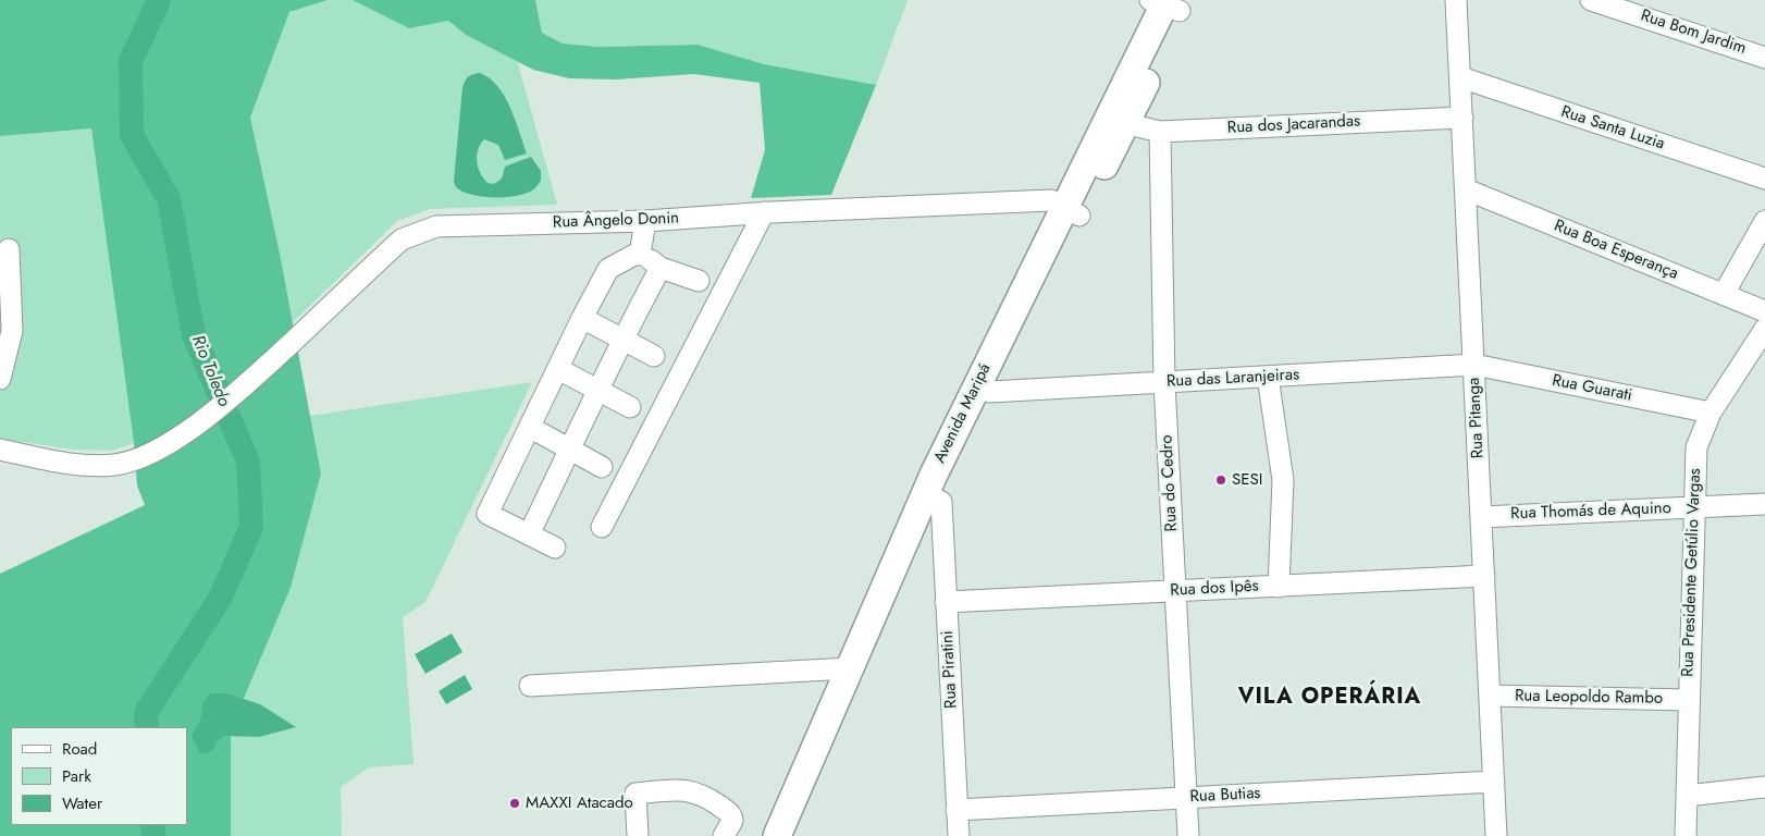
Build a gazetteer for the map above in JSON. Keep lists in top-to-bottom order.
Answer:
{
  "streets": {
    "main road": ["Avenida Maripá"],
    "street": [
      "Rua Bom Jardim",
      "Rua dos Jacarandas",
      "Rua Santa Luzia",
      "Rua Ângelo Donin",
      "Rua Boa Esperança",
      "Rua das Laranjeiras",
      "Rua Guarati",
      "Rua Pitanga",
      "Rua do Cedro",
      "Rua Thomás de Aquino",
      "Rua Presidente Getúlio Vargas",
      "Rua dos Ipês",
      "Rua Piratini",
      "Rua Leopoldo Rambo",
      "Rua Butias"
    ]
  },
  "crossings": [
    ["Rua dos Jacarandas", "Avenida Maripá"],
    ["Rua dos Jacarandas", "Rua Pitanga"],
    ["Rua dos Jacarandas", "Rua do Cedro"],
    ["Rua Santa Luzia", "Rua Pitanga"],
    ["Rua Ângelo Donin", "Avenida Maripá"],
    ["Rua Boa Esperança", "Rua Pitanga"],
    ["Rua das Laranjeiras", "Rua Guarati"],
    ["Rua das Laranjeiras", "Avenida Maripá"],
    ["Rua das Laranjeiras", "Rua Pitanga"],
    ["Rua das Laranjeiras", "Rua do Cedro"],
    ["Rua Guarati", "Rua Pitanga"],
    ["Rua Guarati", "Rua Presidente Getúlio Vargas"],
    ["Avenida Maripá", "Rua Piratini"],
    ["Rua Pitanga", "Rua Thomás de Aquino"],
    ["Rua Pitanga", "Rua dos Ipês"],
    ["Rua Pitanga", "Rua Leopoldo Rambo"],
    ["Rua Pitanga", "Rua Butias"],
    ["Rua do Cedro", "Rua dos Ipês"],
    ["Rua do Cedro", "Rua Butias"],
    ["Rua Thomás de Aquino", "Rua Presidente Getúlio Vargas"],
    ["Rua Presidente Getúlio Vargas", "Rua Leopoldo Rambo"],
    ["Rua dos Ipês", "Rua Piratini"],
    ["Rua Piratini", "Rua Butias"]
  ],
  "districts": ["VILA OPERÁRIA"],
  "water": ["Rio Toledo"],
  "places": ["SESI", "MAXXI Atacado"],
  "legend": ["Road", "Park", "Water"]
}
